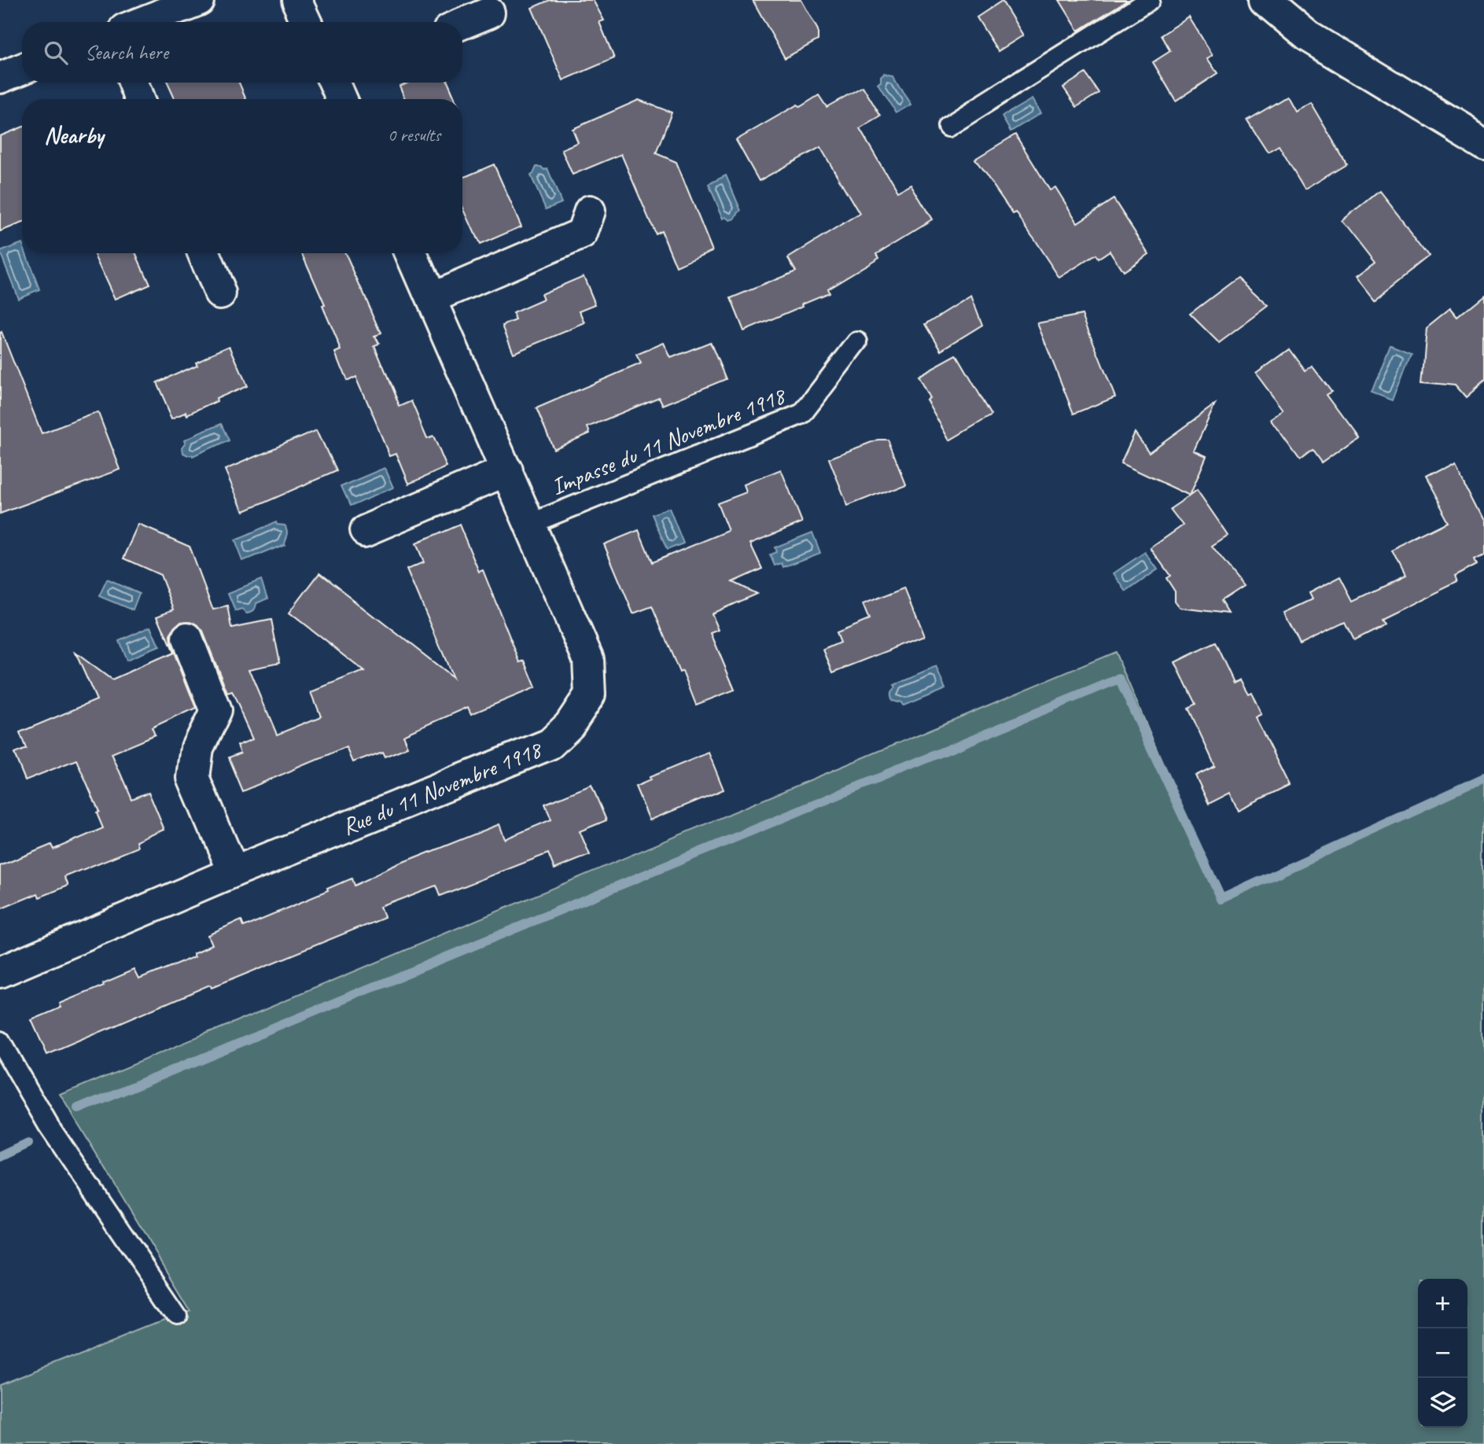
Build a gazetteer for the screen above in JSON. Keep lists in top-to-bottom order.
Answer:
{
  "streets": {
    "street": ["Rue du 11 Novembre 1918"],
    "lane": ["Impasse du 11 Novembre 1918"]
  },
  "crossings": [
    ["Impasse du 11 Novembre 1918", "Rue du 11 Novembre 1918"]
  ],
  "page": {
    "search": "Search here",
    "heading": ["Nearby", "0 results"],
    "map_buttons": ["+", "−"]
  }
}
